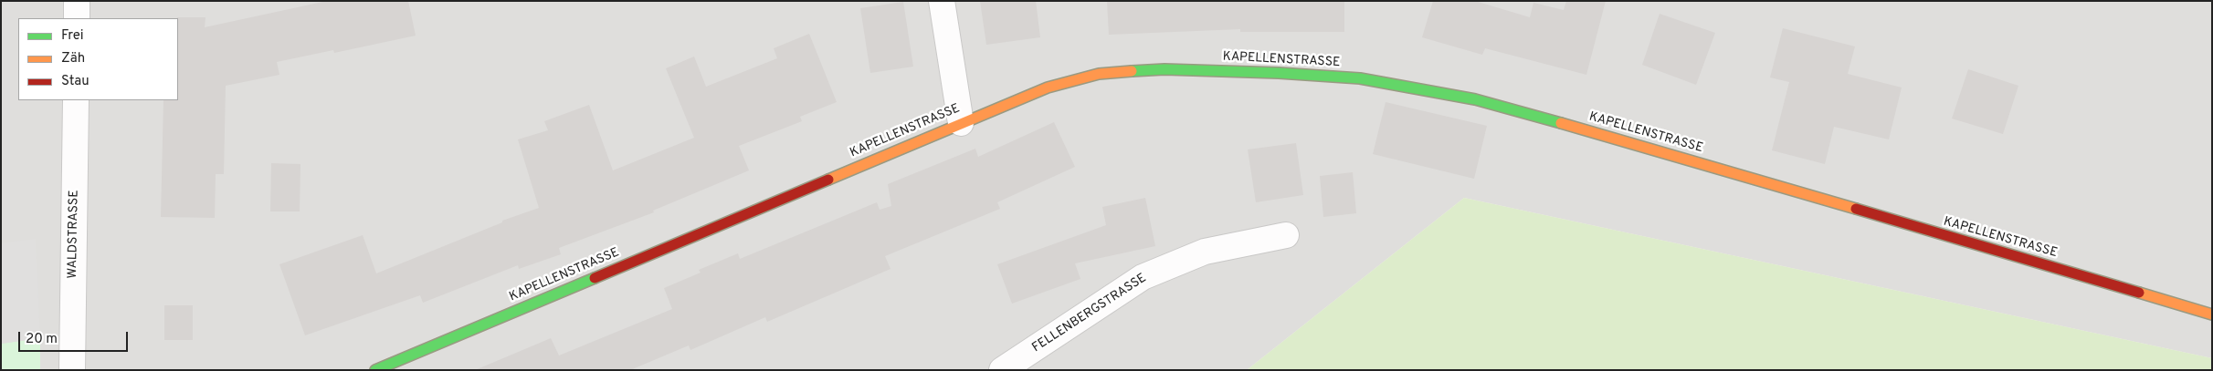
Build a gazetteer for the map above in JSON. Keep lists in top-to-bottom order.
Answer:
{
  "streets": {
    "street": ["KAPELLENSTRASSE", "WALDSTRASSE", "FELLENBERGSTRASSE"]
  },
  "legend": ["Frei", "Zäh", "Stau"],
  "scale_bar": "20 m"
}
